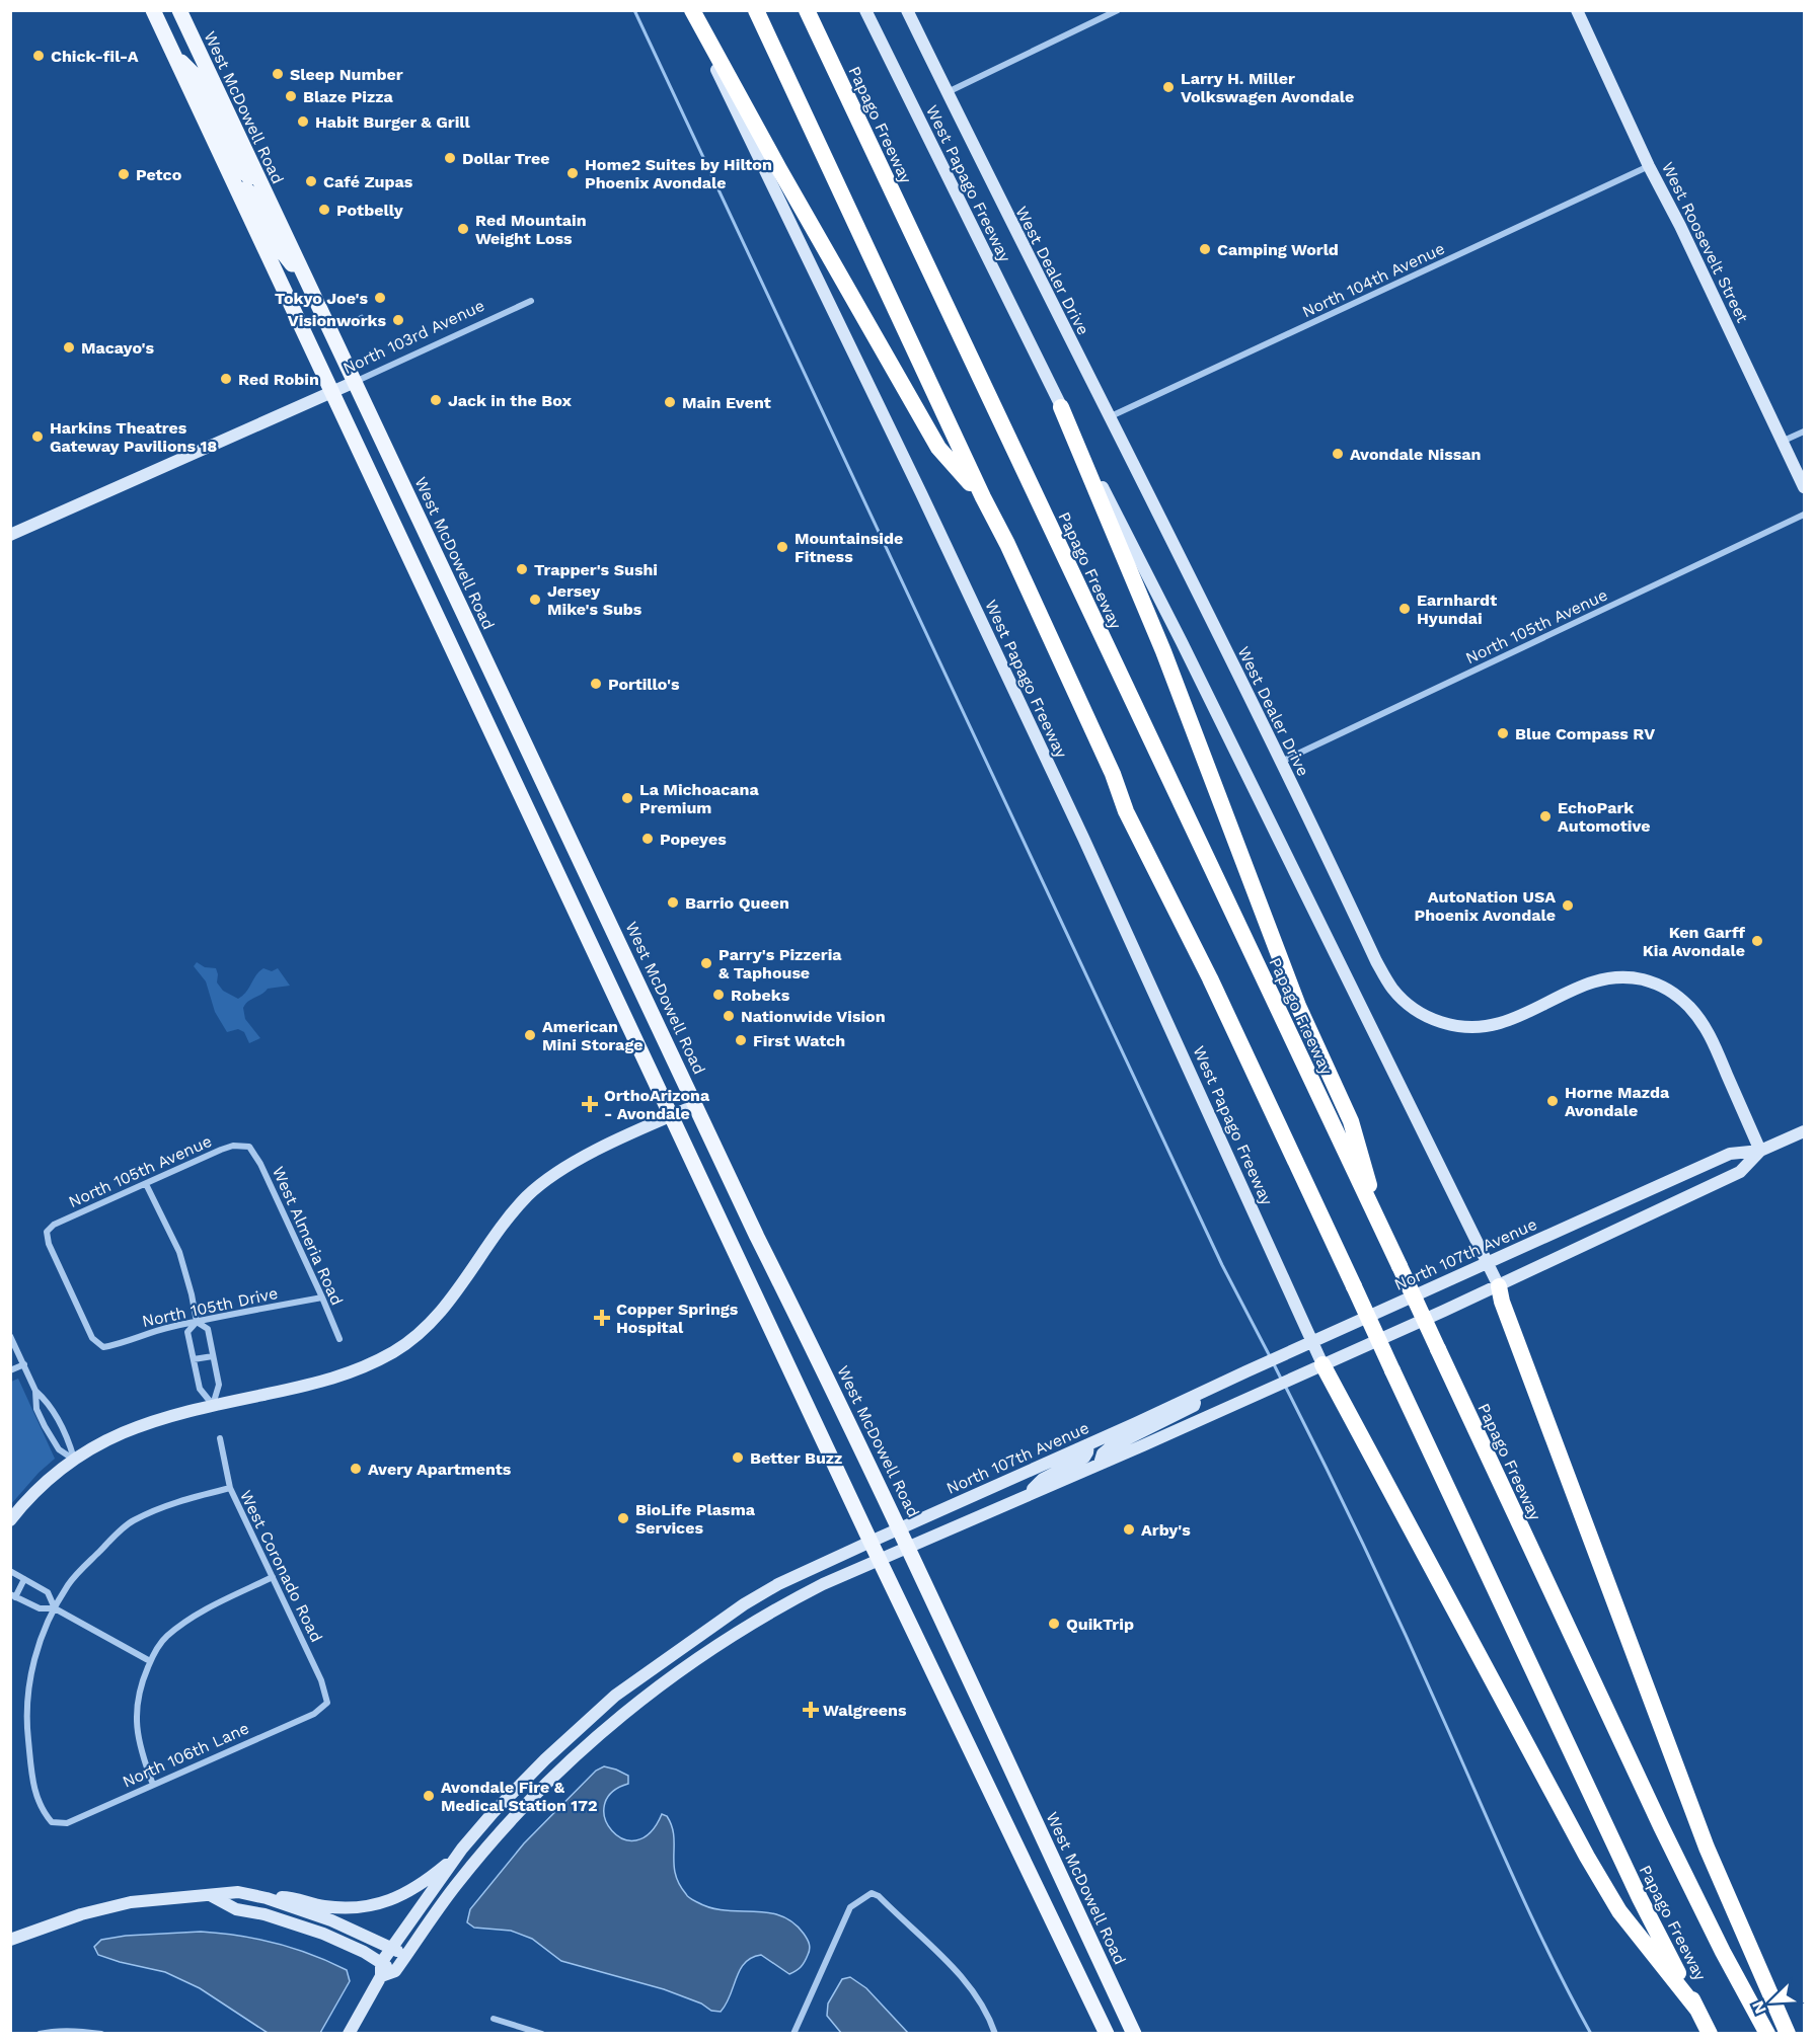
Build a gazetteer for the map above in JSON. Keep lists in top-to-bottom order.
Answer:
{
  "streets": {
    "highway": ["Papago Freeway"],
    "main road": [
      "West McDowell Road",
      "West Papago Freeway",
      "West Roosevelt Street",
      "West Dealer Drive",
      "North 103rd Avenue",
      "North 107th Avenue"
    ],
    "street": [
      "North 104th Avenue",
      "North 105th Avenue",
      "West Almeria Road",
      "North 105th Drive",
      "West Coronado Road",
      "North 106th Lane"
    ]
  },
  "crossings": [
    ["West McDowell Road", "North 103rd Avenue"],
    ["West McDowell Road", "North 107th Avenue"],
    ["West Papago Freeway", "North 107th Avenue"],
    ["West Roosevelt Street", "North 104th Avenue"],
    ["West Dealer Drive", "North 104th Avenue"],
    ["West Dealer Drive", "North 105th Avenue"],
    ["West Dealer Drive", "North 107th Avenue"],
    ["North 105th Avenue", "West Almeria Road"],
    ["North 105th Avenue", "North 105th Drive"],
    ["West Almeria Road", "North 105th Drive"],
    ["West Coronado Road", "North 106th Lane"]
  ],
  "places": {
    "other": [
      "Chick-fil-A",
      "Sleep Number",
      "Larry H. Miller Volkswagen Avondale",
      "Blaze Pizza",
      "Habit Burger & Grill",
      "Dollar Tree",
      "Home2 Suites by Hilton Phoenix Avondale",
      "Petco",
      "Café Zupas",
      "Potbelly",
      "Red Mountain Weight Loss",
      "Camping World",
      "Tokyo Joe's",
      "Visionworks",
      "Macayo's",
      "Red Robin",
      "Jack in the Box",
      "Main Event",
      "Harkins Theatres Gateway Pavilions 18",
      "Avondale Nissan",
      "Mountainside Fitness",
      "Trapper's Sushi",
      "Jersey Mike's Subs",
      "Earnhardt Hyundai",
      "Portillo's",
      "Blue Compass RV",
      "La Michoacana Premium",
      "EchoPark Automotive",
      "Popeyes",
      "Barrio Queen",
      "AutoNation USA Phoenix Avondale",
      "Ken Garff Kia Avondale",
      "Parry's Pizzeria & Taphouse",
      "Robeks",
      "Nationwide Vision",
      "American Mini Storage",
      "First Watch",
      "Horne Mazda Avondale",
      "Better Buzz",
      "Avery Apartments",
      "BioLife Plasma Services",
      "Arby's",
      "QuikTrip",
      "Avondale Fire & Medical Station 172"
    ],
    "health": ["OrthoArizona - Avondale", "Copper Springs Hospital", "Walgreens"]
  },
  "north": "bottom left"
}
